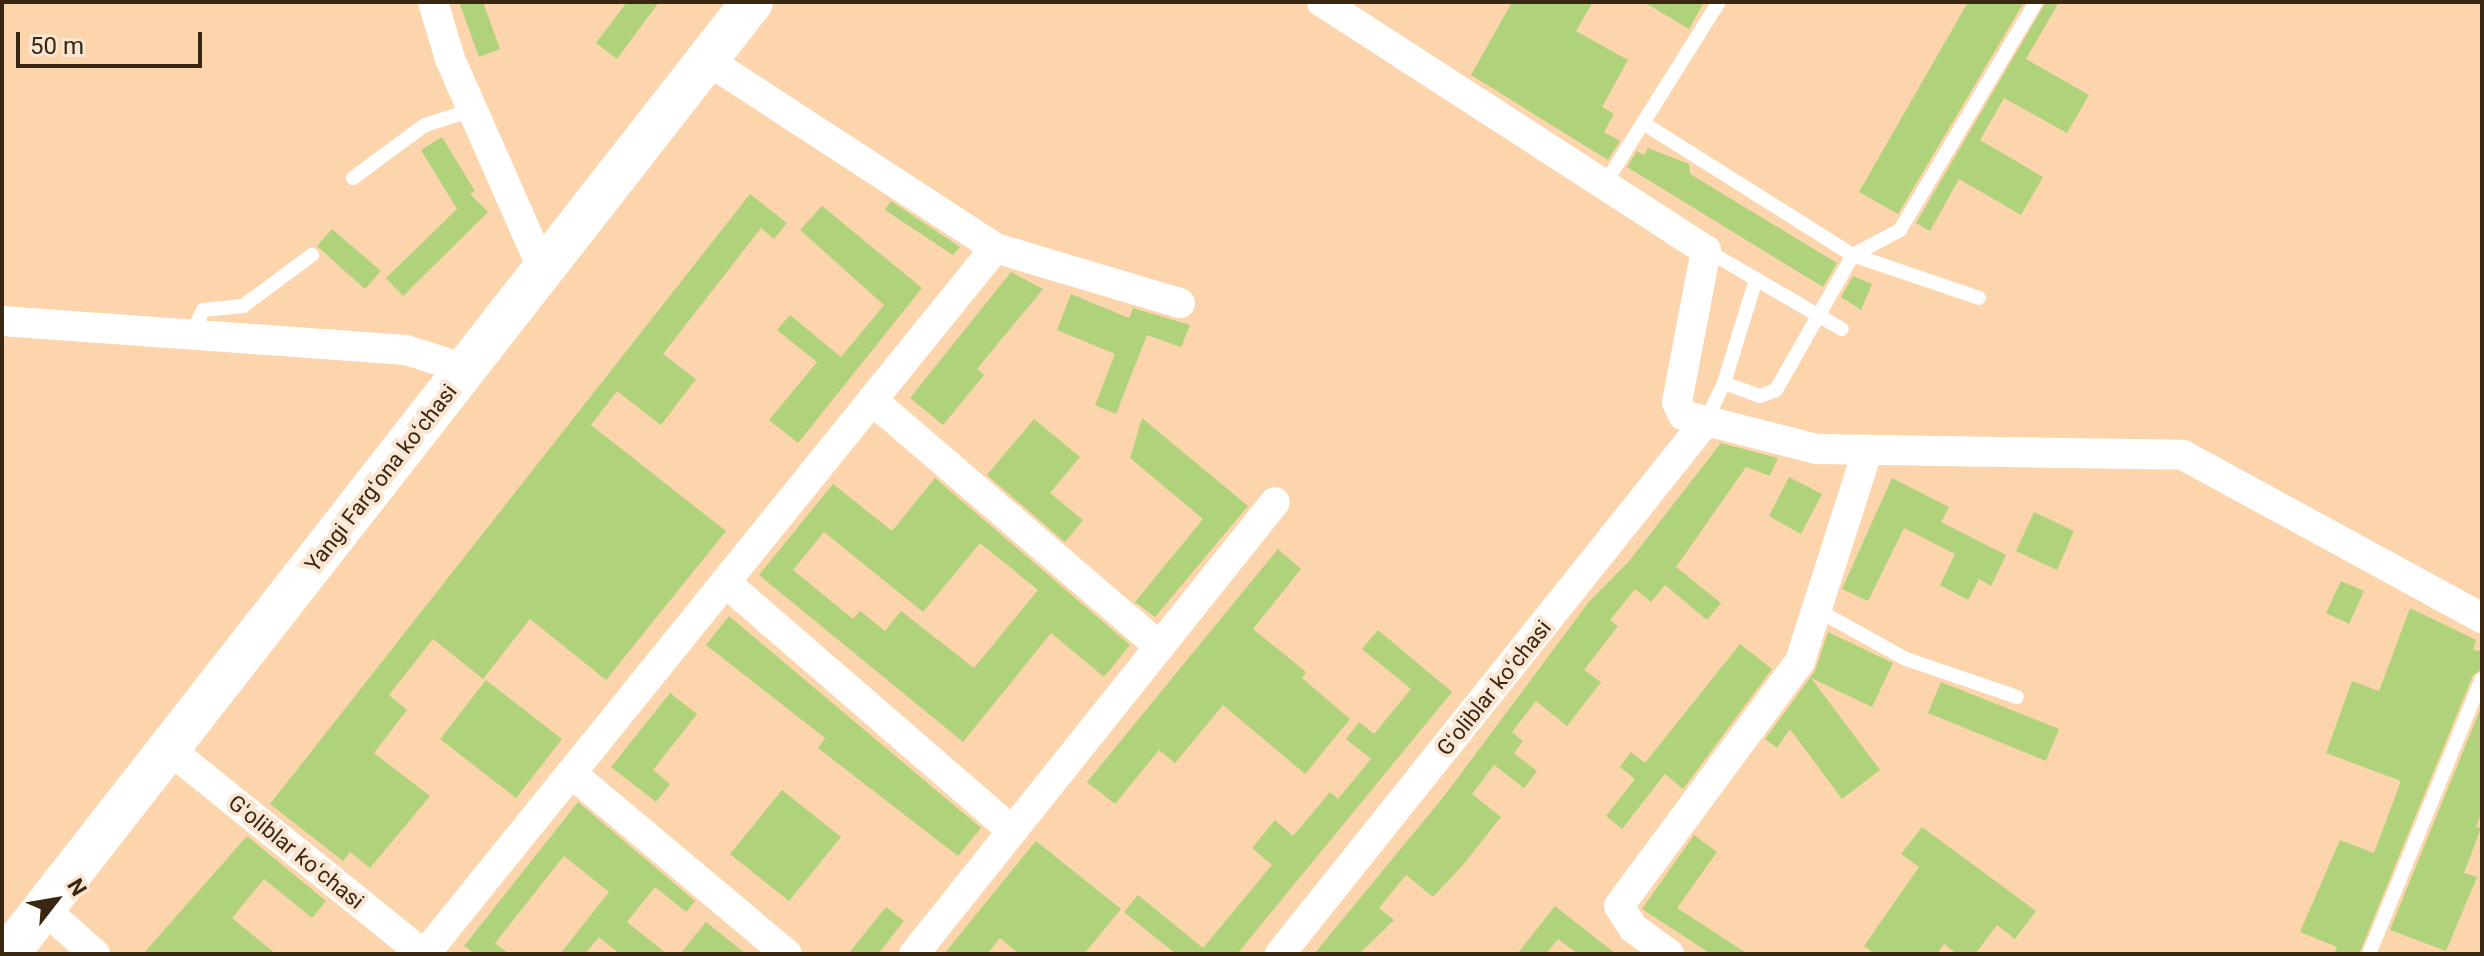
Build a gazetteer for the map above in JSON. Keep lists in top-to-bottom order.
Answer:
{
  "streets": {
    "main road": ["Yangi Fargʻona koʻchasi"],
    "street": ["Gʻoliblar koʻchasi"]
  },
  "crossings": [
    ["Yangi Fargʻona koʻchasi", "Gʻoliblar koʻchasi"]
  ],
  "scale_bar": "50 m",
  "north": "top right"
}
